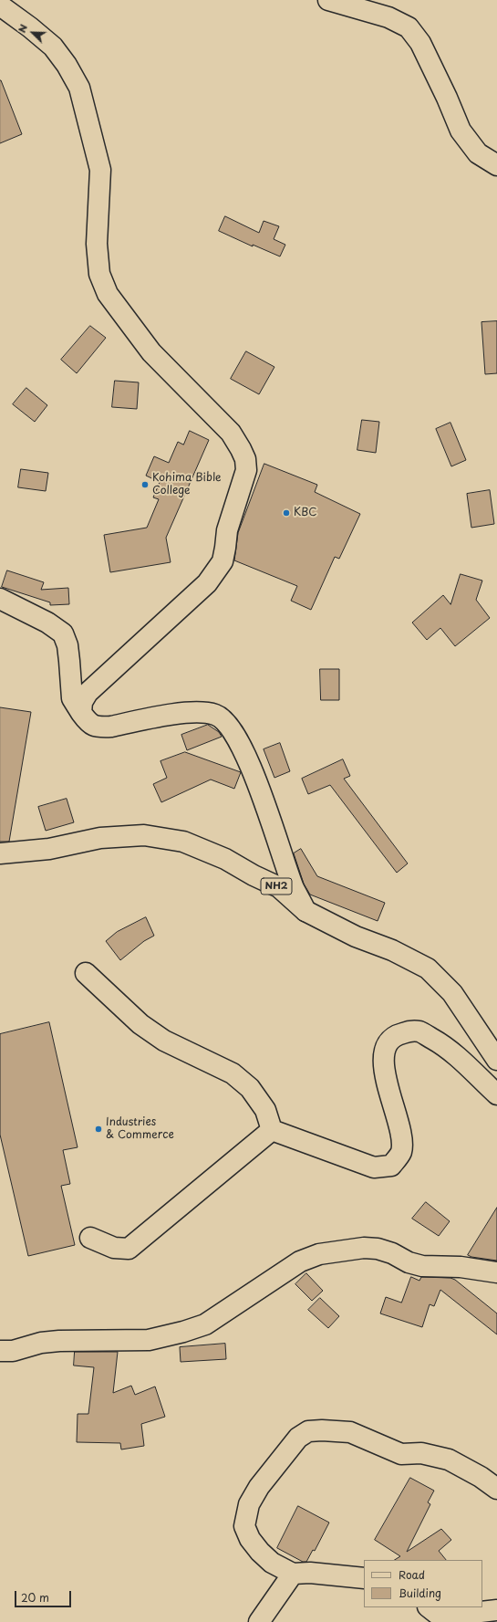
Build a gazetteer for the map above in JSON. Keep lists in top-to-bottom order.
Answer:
{
  "streets": {
    "main road": ["NH2"]
  },
  "places": ["Kohima Bible College", "KBC", "Industries & Commerce"],
  "legend": ["Road", "Building"],
  "scale_bar": "20 m",
  "north": "top left"
}
